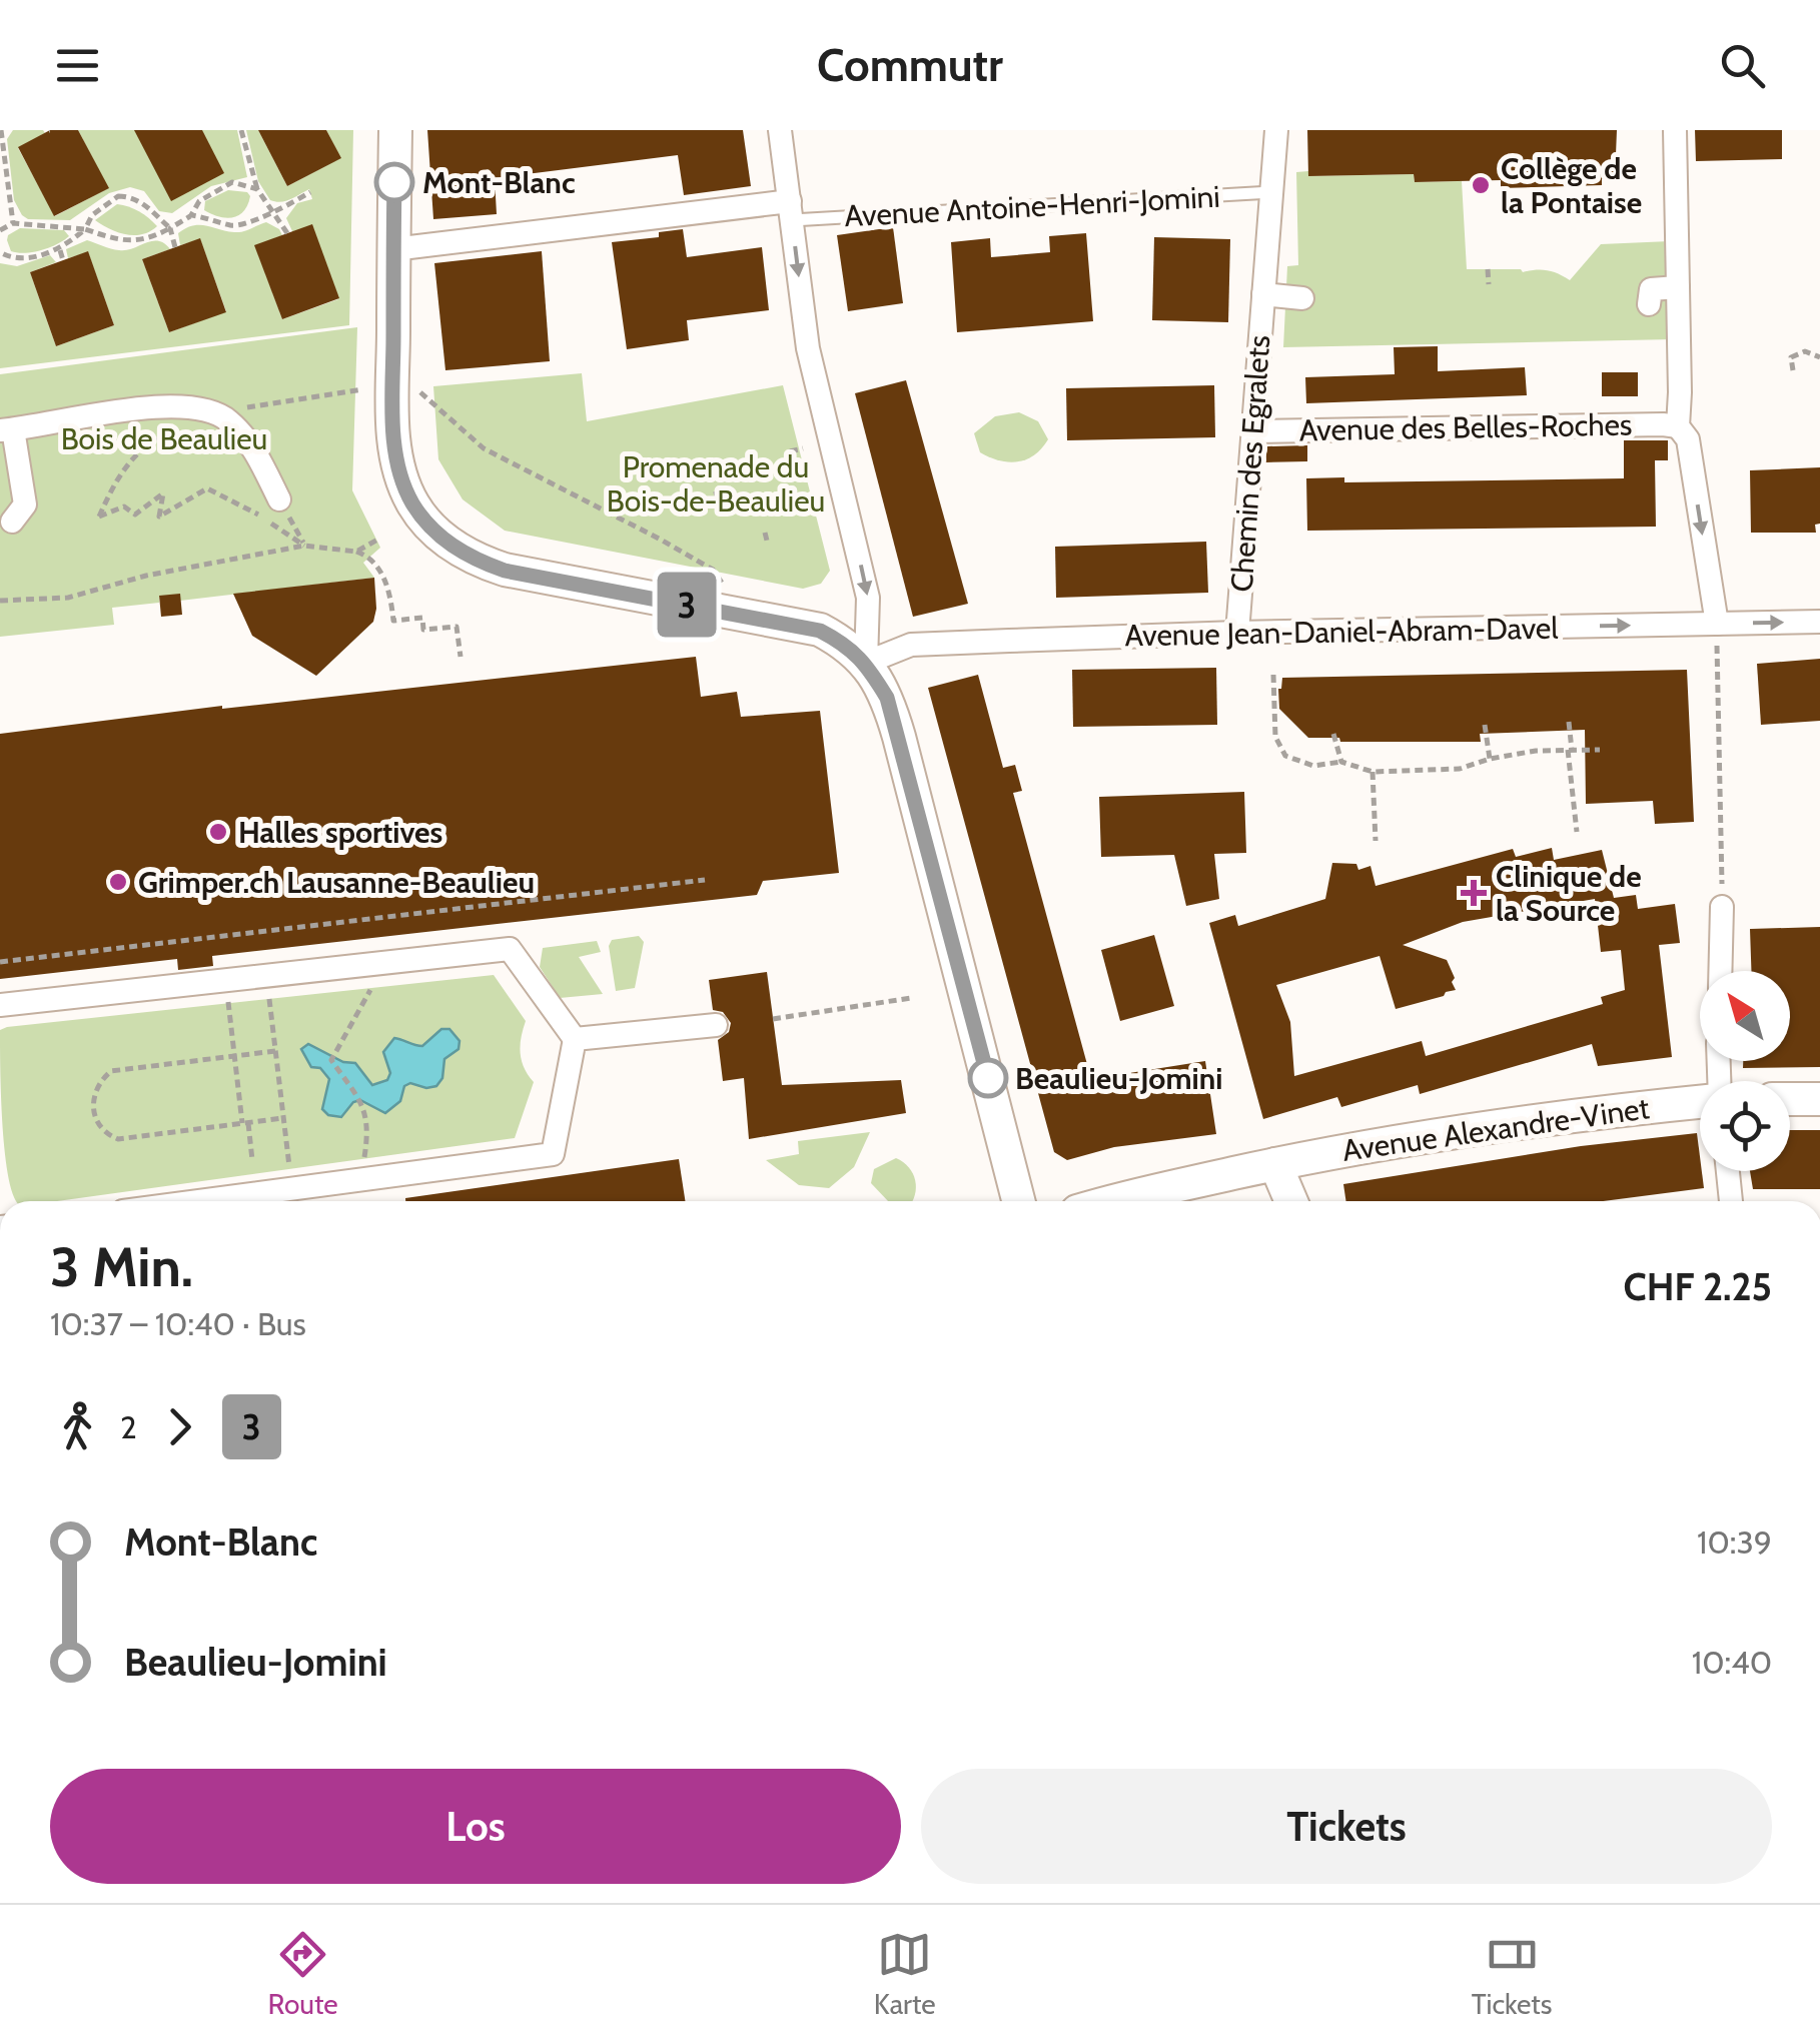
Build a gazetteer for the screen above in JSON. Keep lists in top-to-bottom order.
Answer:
{
  "streets": {
    "main road": ["Avenue Alexandre-Vinet"],
    "street": [
      "Avenue Antoine-Henri-Jomini",
      "Avenue des Belles-Roches",
      "Chemin des Egralets",
      "Avenue Jean-Daniel-Abram-Davel"
    ]
  },
  "crossings": [
    ["Avenue Antoine-Henri-Jomini", "Chemin des Egralets"],
    ["Avenue des Belles-Roches", "Chemin des Egralets"],
    ["Chemin des Egralets", "Avenue Jean-Daniel-Abram-Davel"]
  ],
  "one_way": ["Avenue Jean-Daniel-Abram-Davel"],
  "parks": ["Bois de Beaulieu", "Promenade du Bois-de-Beaulieu"],
  "places": {
    "other": [
      "Mont-Blanc",
      "Collège de la Pontaise",
      "Halles sportives",
      "Grimper.ch Lausanne-Beaulieu",
      "Beaulieu-Jomini"
    ],
    "health": ["Clinique de la Source"]
  },
  "lines": ["bus line 3"],
  "north": "top left",
  "page": {
    "header": "Commutr",
    "on_map": "3",
    "heading": ["3 Min.", "10:37 – 10:40 · Bus", "CHF 2.25"],
    "legs": ["2", "3"],
    "list": [
      {
        "name": "Mont-Blanc",
        "value": "10:39"
      },
      {
        "name": "Beaulieu-Jomini",
        "value": "10:40"
      }
    ],
    "buttons": ["Los", "Tickets"],
    "tabs": ["Route", "Karte", "Tickets"]
  }
}
